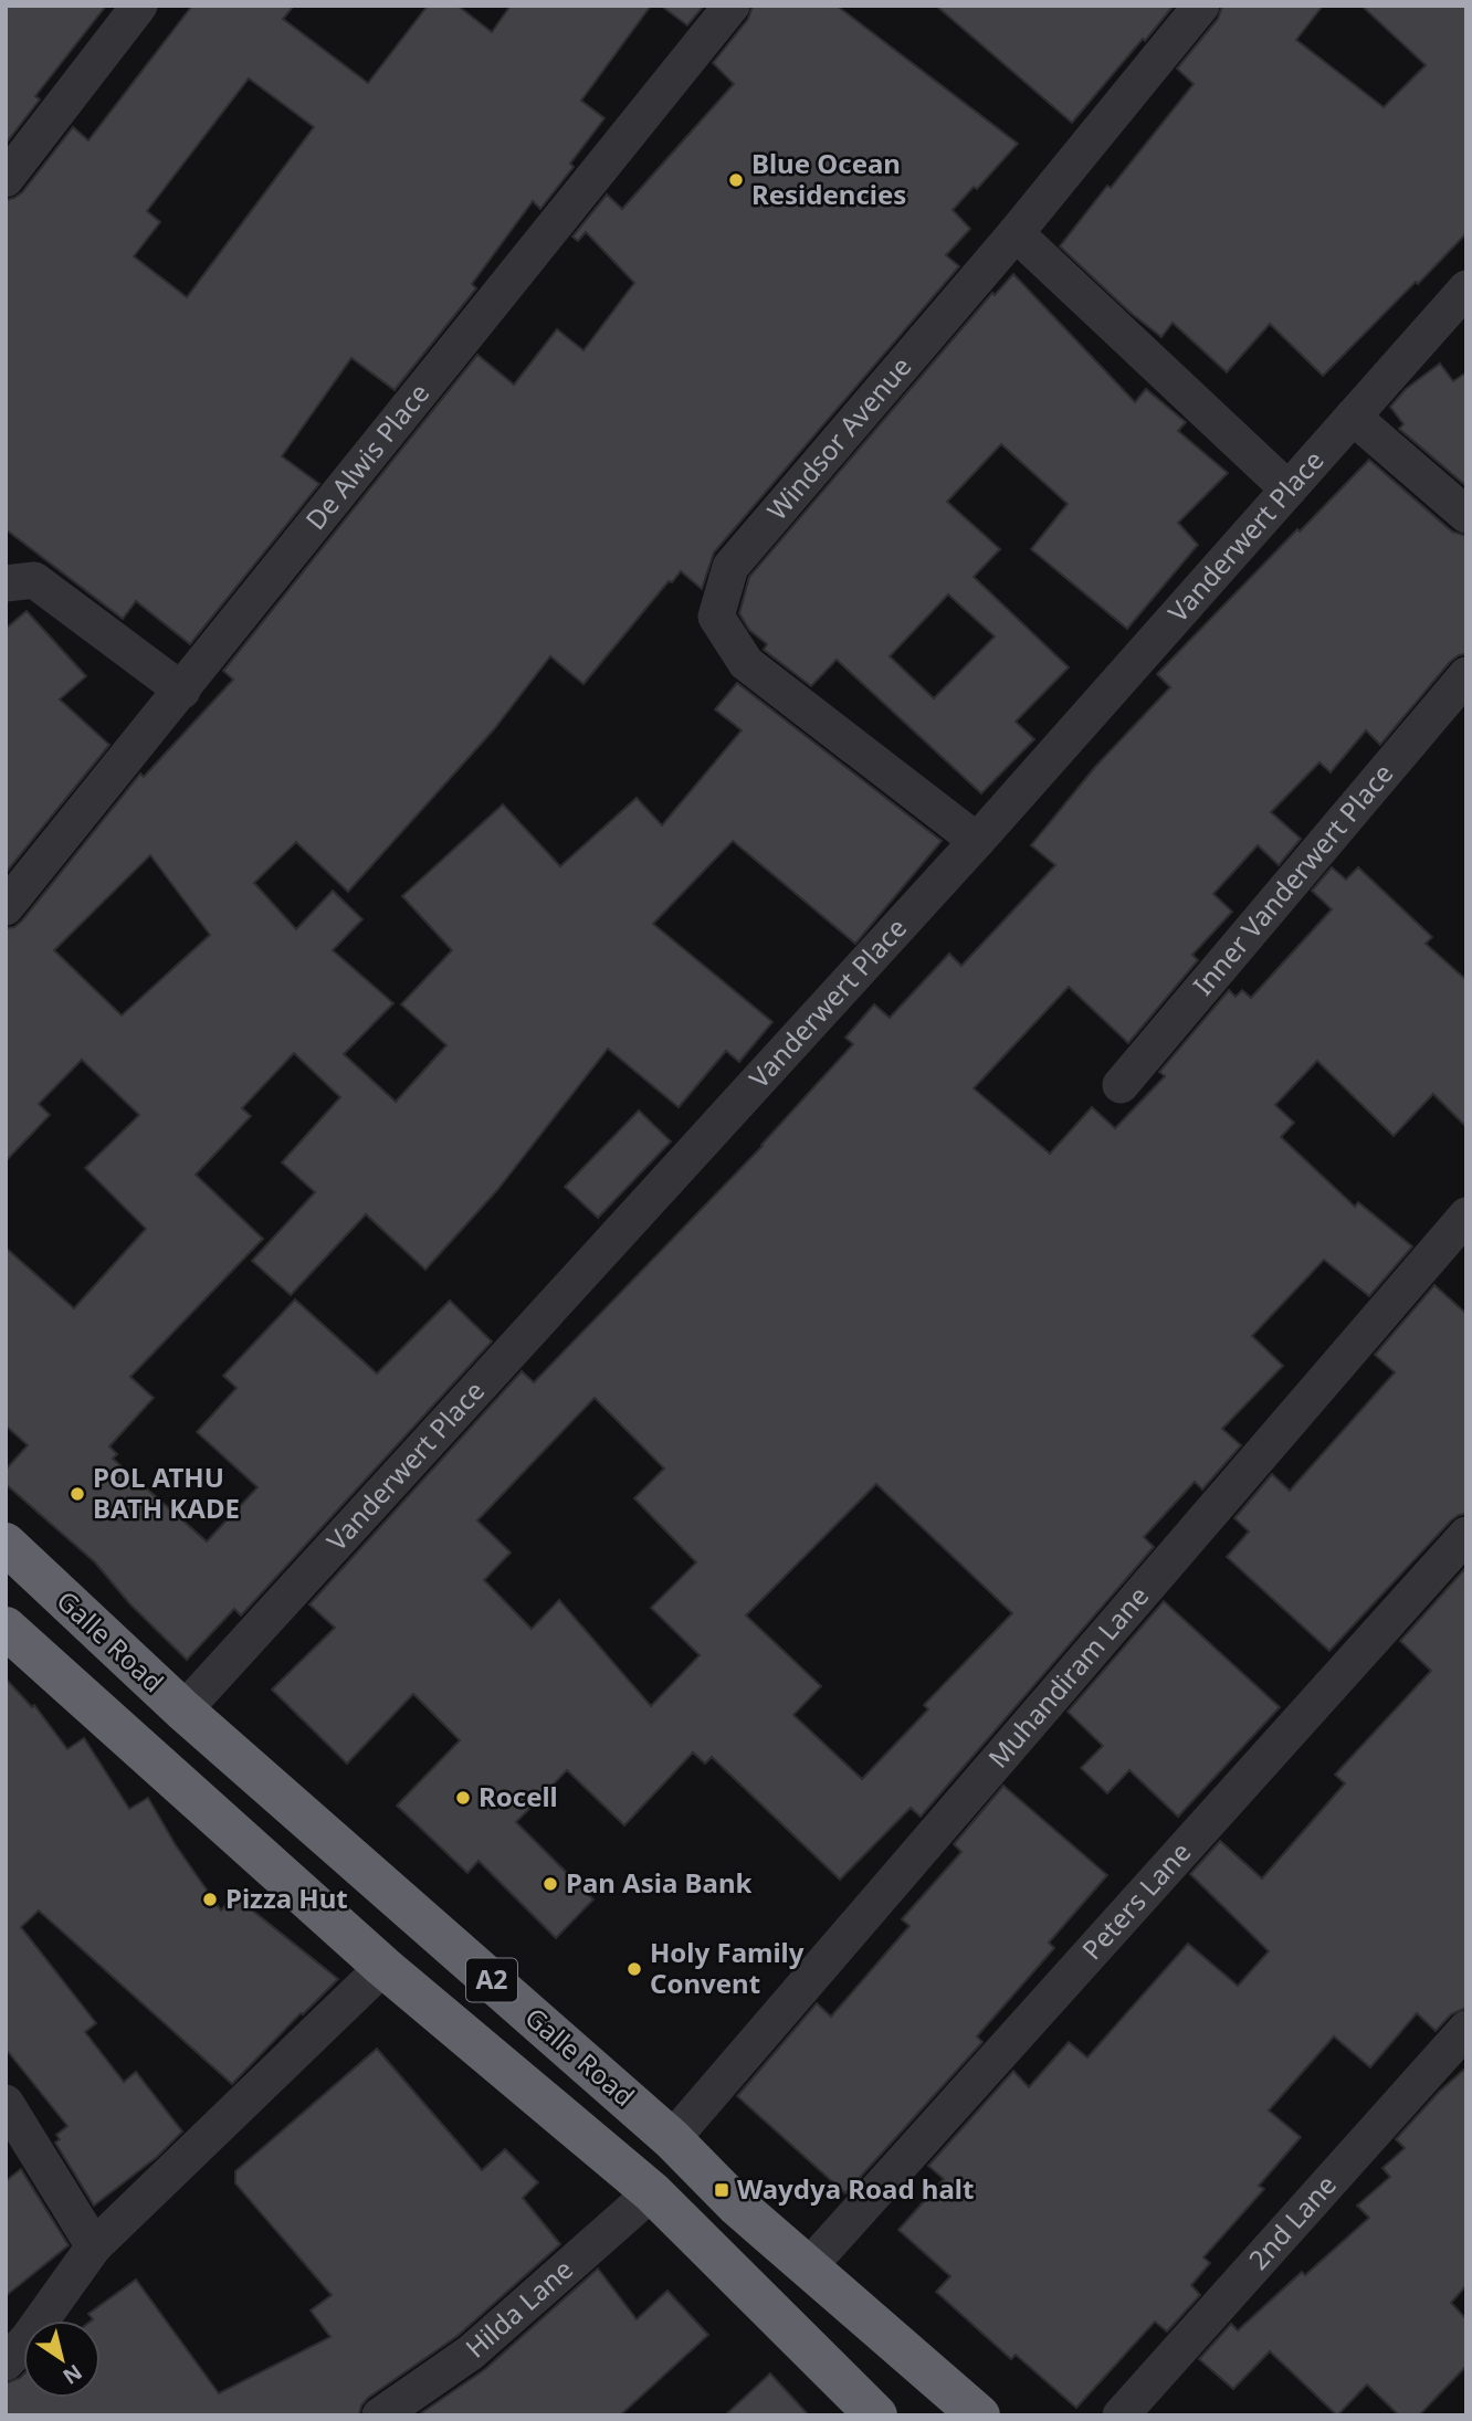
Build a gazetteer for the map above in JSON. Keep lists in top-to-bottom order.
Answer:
{
  "streets": {
    "highway": ["Galle Road", "A2"],
    "street": [
      "Windsor Avenue",
      "De Alwis Place",
      "Vanderwert Place",
      "Inner Vanderwert Place",
      "Muhandiram Lane",
      "Peters Lane",
      "2nd Lane",
      "Hilda Lane"
    ]
  },
  "crossings": [
    ["Windsor Avenue", "Vanderwert Place"],
    ["Vanderwert Place", "Galle Road"],
    ["Galle Road", "Muhandiram Lane"],
    ["Galle Road", "Peters Lane"],
    ["Galle Road", "Hilda Lane"]
  ],
  "places": {
    "other": [
      "Blue Ocean Residencies",
      "POL ATHU BATH KADE",
      "Rocell",
      "Pan Asia Bank",
      "Pizza Hut",
      "Holy Family Convent"
    ],
    "transit": ["Waydya Road halt"]
  },
  "north": "bottom right"
}
